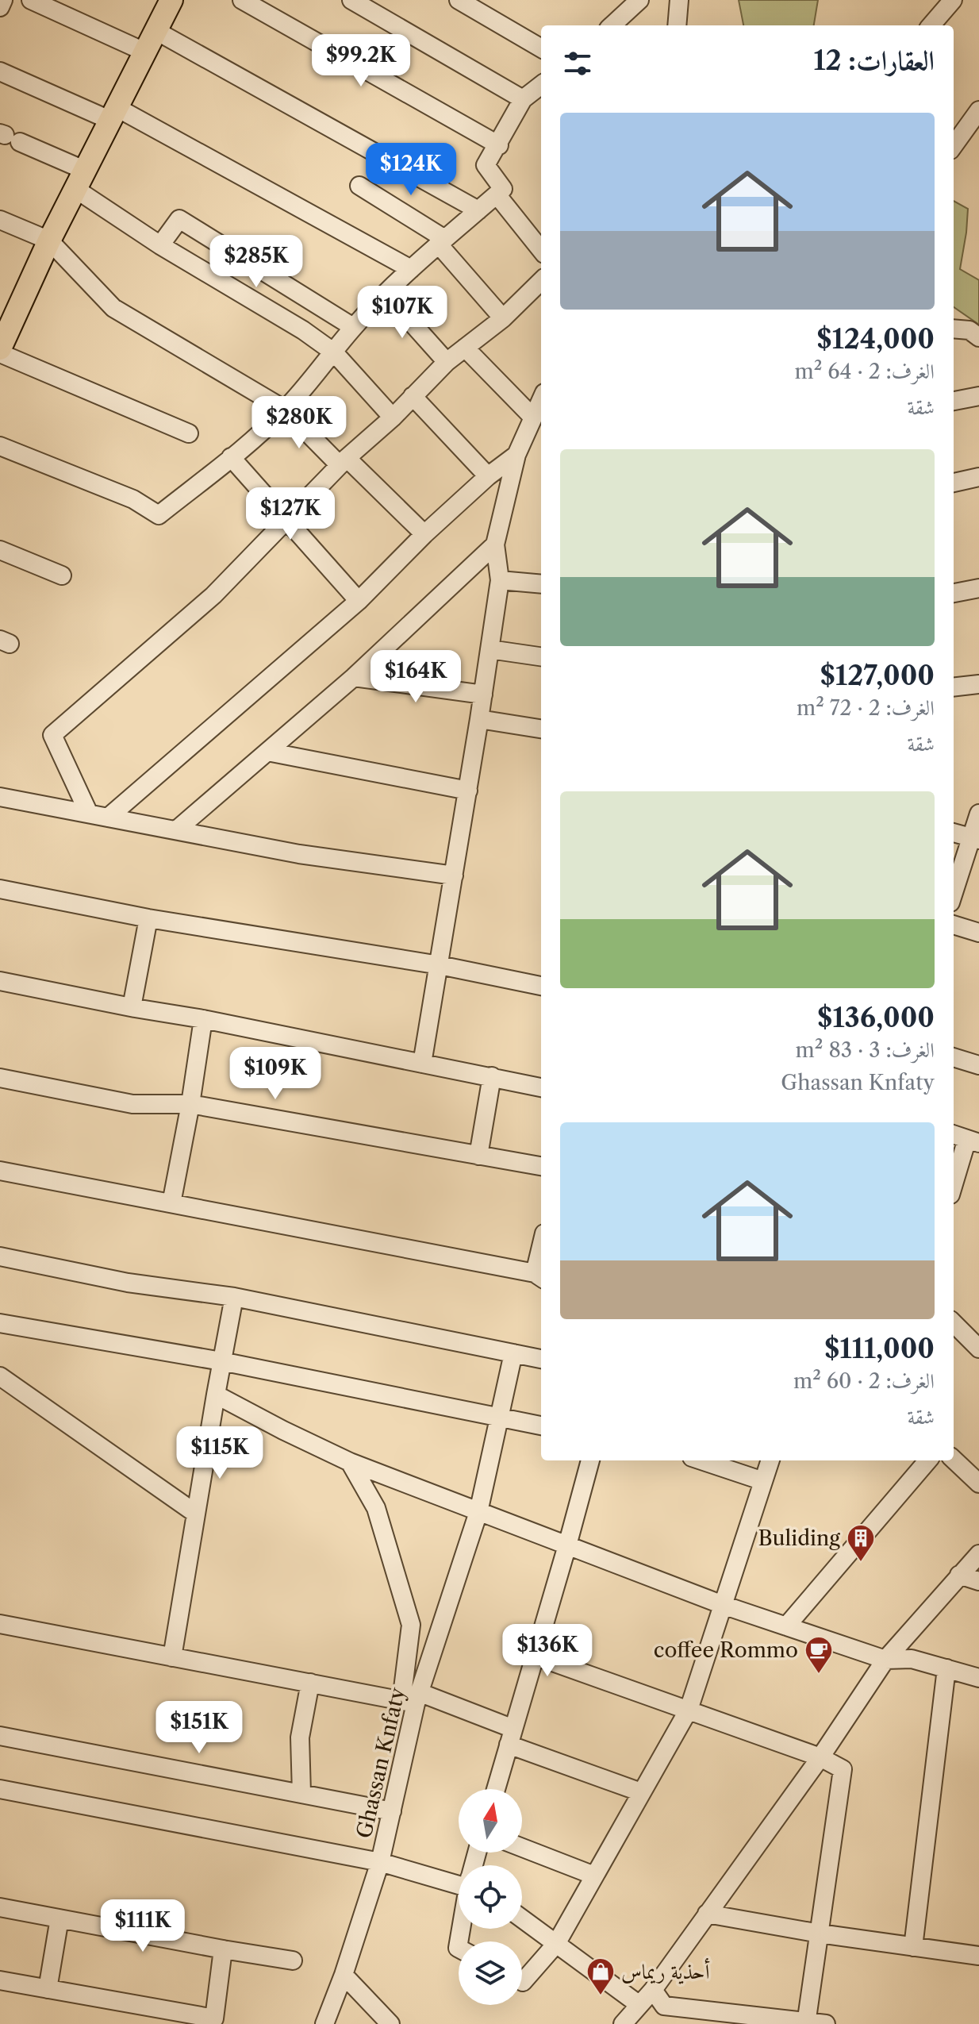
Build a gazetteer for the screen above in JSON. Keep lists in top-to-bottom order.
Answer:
{
  "streets": {
    "street": ["Ghassan Knfaty"]
  },
  "places": {
    "building": ["Buliding"],
    "cafe": ["coffee Rommo"],
    "shop": ["أحذية ريماس"]
  },
  "north": "top",
  "page": {
    "heading": "العقارات: 12",
    "price": [
      "$99.2K",
      "$124K",
      "$285K",
      "$107K",
      "$280K",
      "$127K",
      "$164K",
      "$109K",
      "$115K",
      "$136K",
      "$151K",
      "$111K"
    ],
    "list": [
      {
        "name": "$124,000",
        "note": "الغرف: 2 · 64 m² · شقة"
      },
      {
        "name": "$127,000",
        "note": "الغرف: 2 · 72 m² · شقة"
      },
      {
        "name": "$136,000",
        "note": "الغرف: 3 · 83 m² · Ghassan Knfaty"
      },
      {
        "name": "$111,000",
        "note": "الغرف: 2 · 60 m² · شقة"
      }
    ]
  }
}
